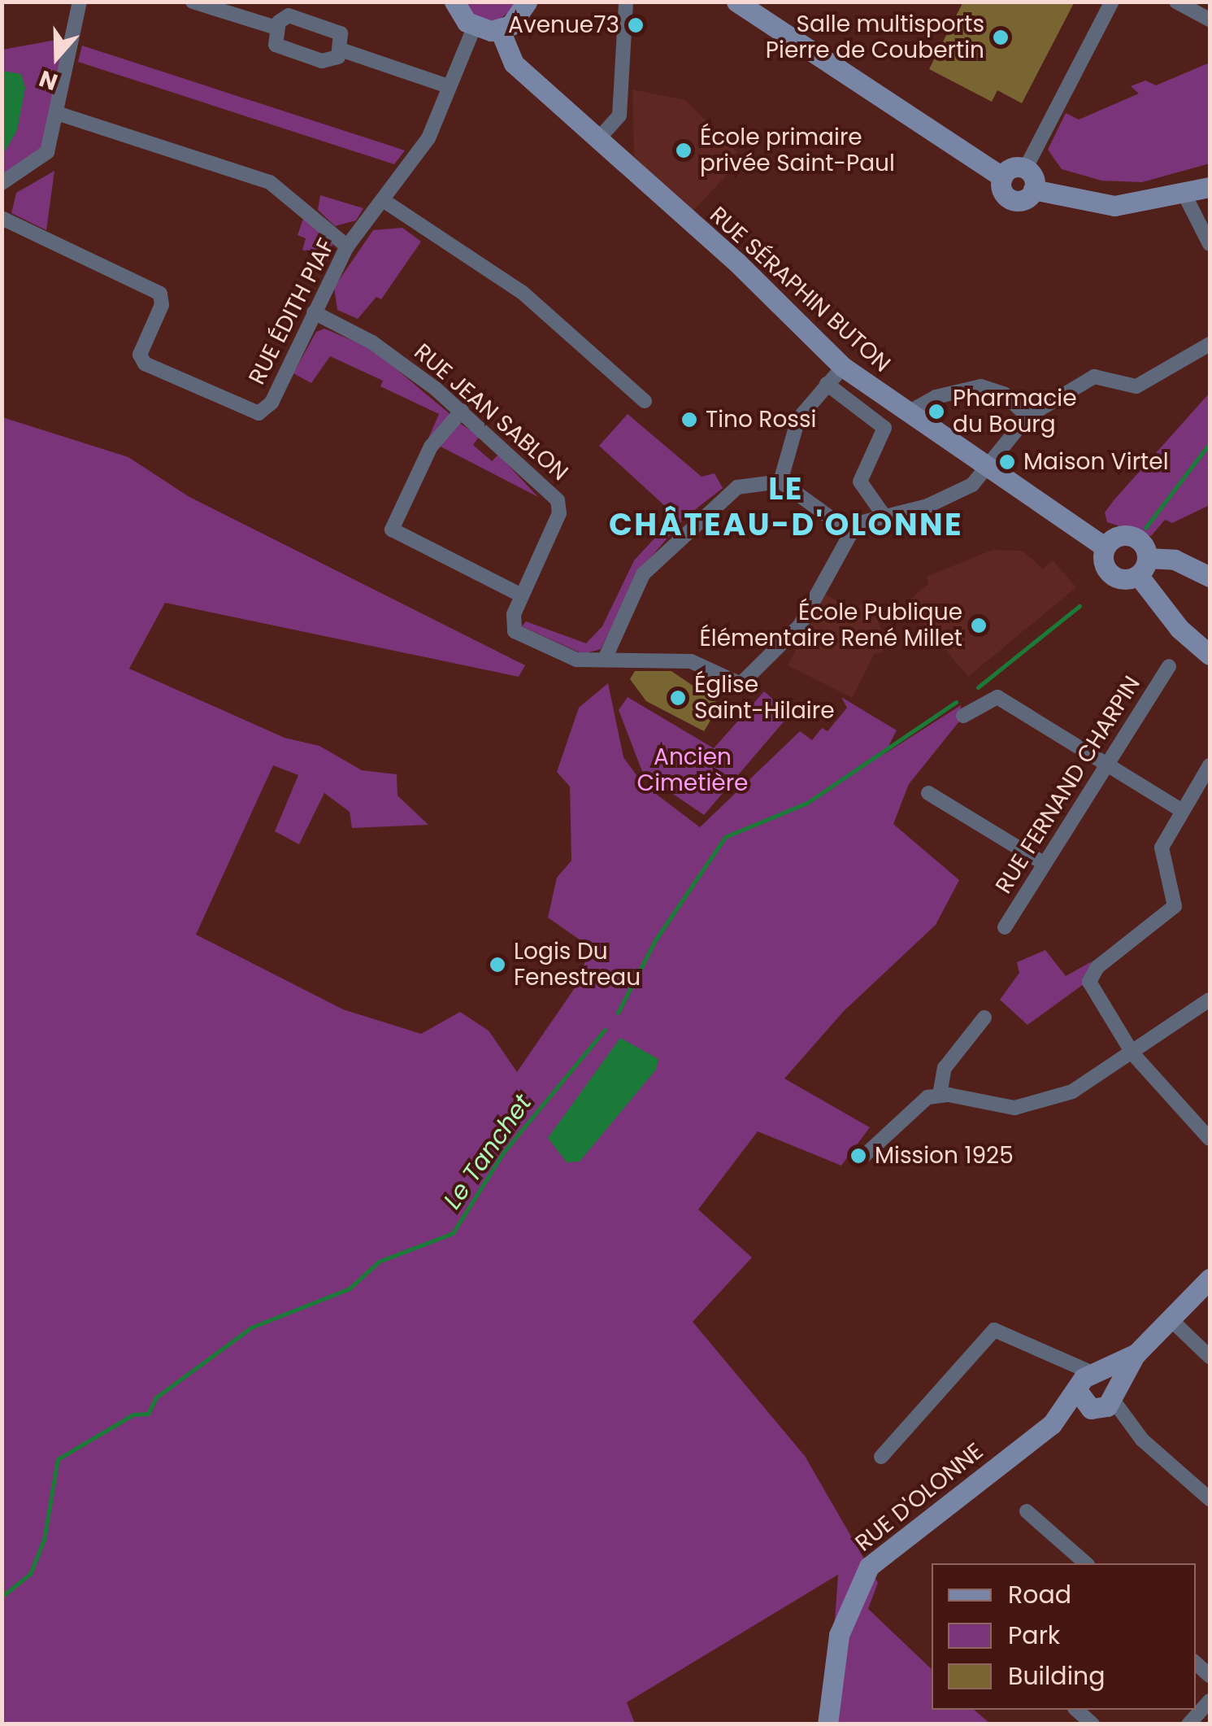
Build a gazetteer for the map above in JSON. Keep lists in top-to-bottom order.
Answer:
{
  "streets": {
    "street": [
      "RUE SÉRAPHIN BUTON",
      "RUE ÉDITH PIAF",
      "RUE JEAN SABLON",
      "RUE FERNAND CHARPIN",
      "RUE D'OLONNE"
    ]
  },
  "crossings": [
    ["RUE ÉDITH PIAF", "RUE JEAN SABLON"]
  ],
  "districts": ["LE CHÂTEAU-D'OLONNE"],
  "water": ["Le Tanchet"],
  "parks": ["Ancien Cimetière"],
  "places": [
    "Avenue73",
    "Salle multisports Pierre de Coubertin",
    "École primaire privée Saint-Paul",
    "Pharmacie du Bourg",
    "Tino Rossi",
    "Maison Virtel",
    "École Publique Élémentaire René Millet",
    "Église Saint-Hilaire",
    "Logis Du Fenestreau",
    "Mission 1925"
  ],
  "legend": ["Road", "Park", "Building"],
  "north": "bottom"
}
